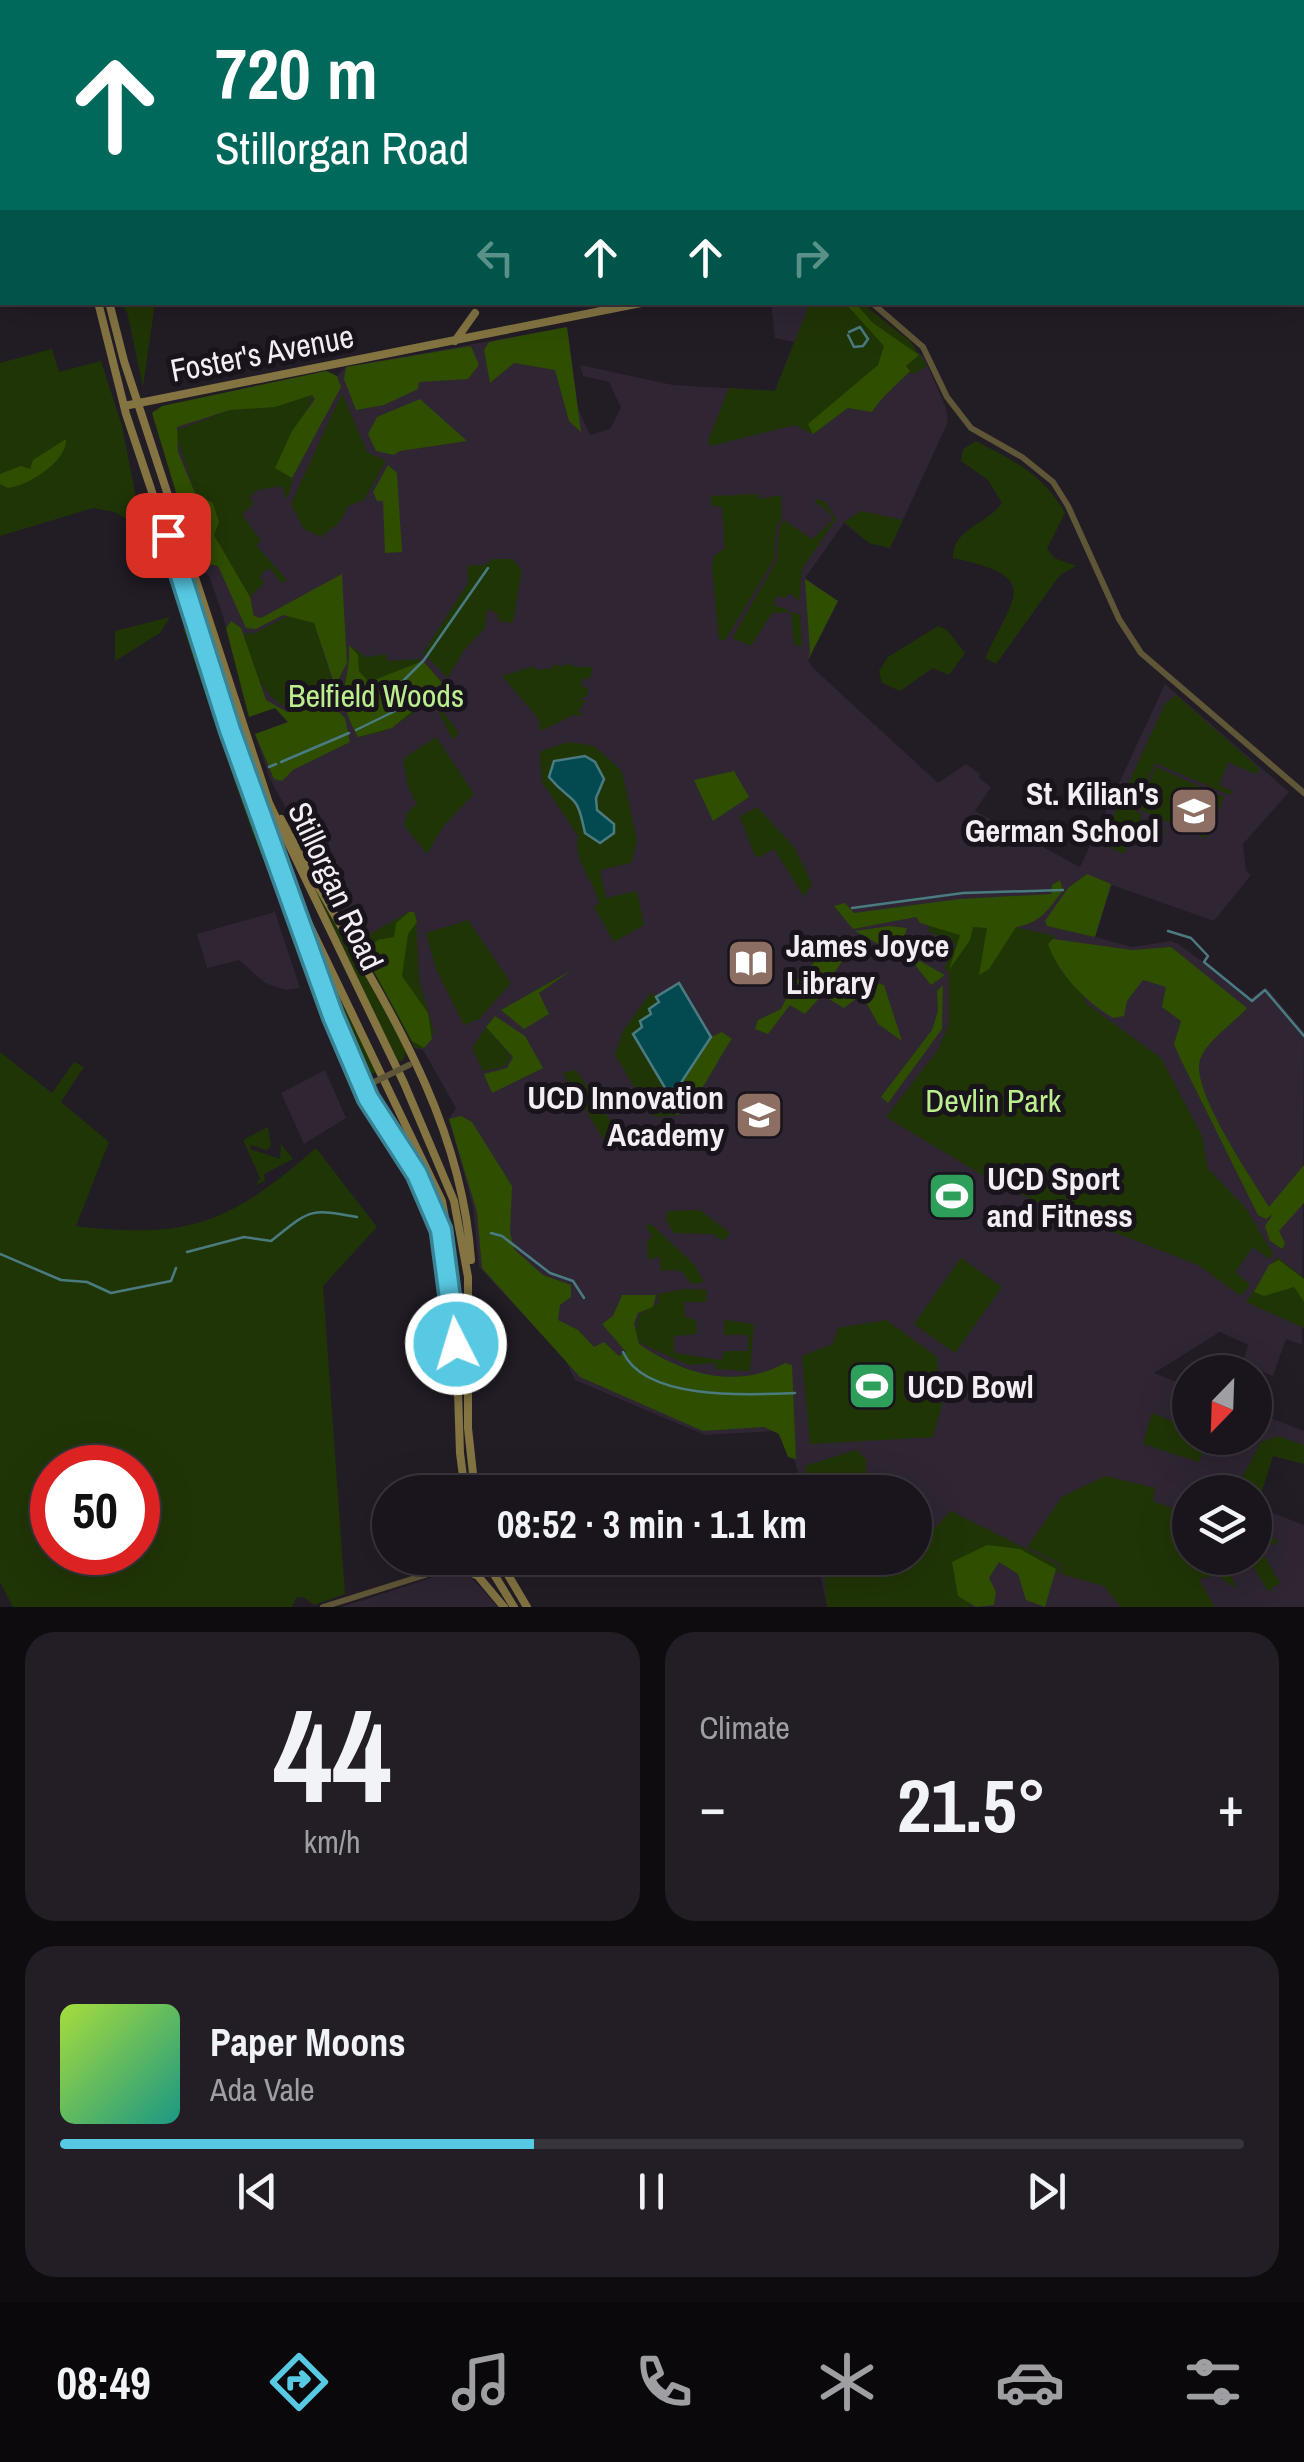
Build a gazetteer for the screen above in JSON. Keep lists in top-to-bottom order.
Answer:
{
  "streets": {
    "main road": ["Foster's Avenue", "Stillorgan Road"]
  },
  "crossings": [
    ["Foster's Avenue", "Stillorgan Road"]
  ],
  "parks": ["Belfield Woods", "Devlin Park"],
  "places": {
    "school or university": ["St. Kilian's German School", "UCD Innovation Academy"],
    "library": ["James Joyce Library"],
    "sports": ["UCD Sport and Fitness", "UCD Bowl"]
  },
  "north": "bottom left",
  "page": {
    "turn": ["720 m", "Stillorgan Road"],
    "limit": "50",
    "trip": "08:52 · 3 min · 1.1 km",
    "tile": [
      ["44", "km/h"],
      "Climate"
    ],
    "heat": ["−", "21.5°", "+"],
    "song": ["Paper Moons", "Ada Vale"],
    "tabs": "08:49"
  }
}
